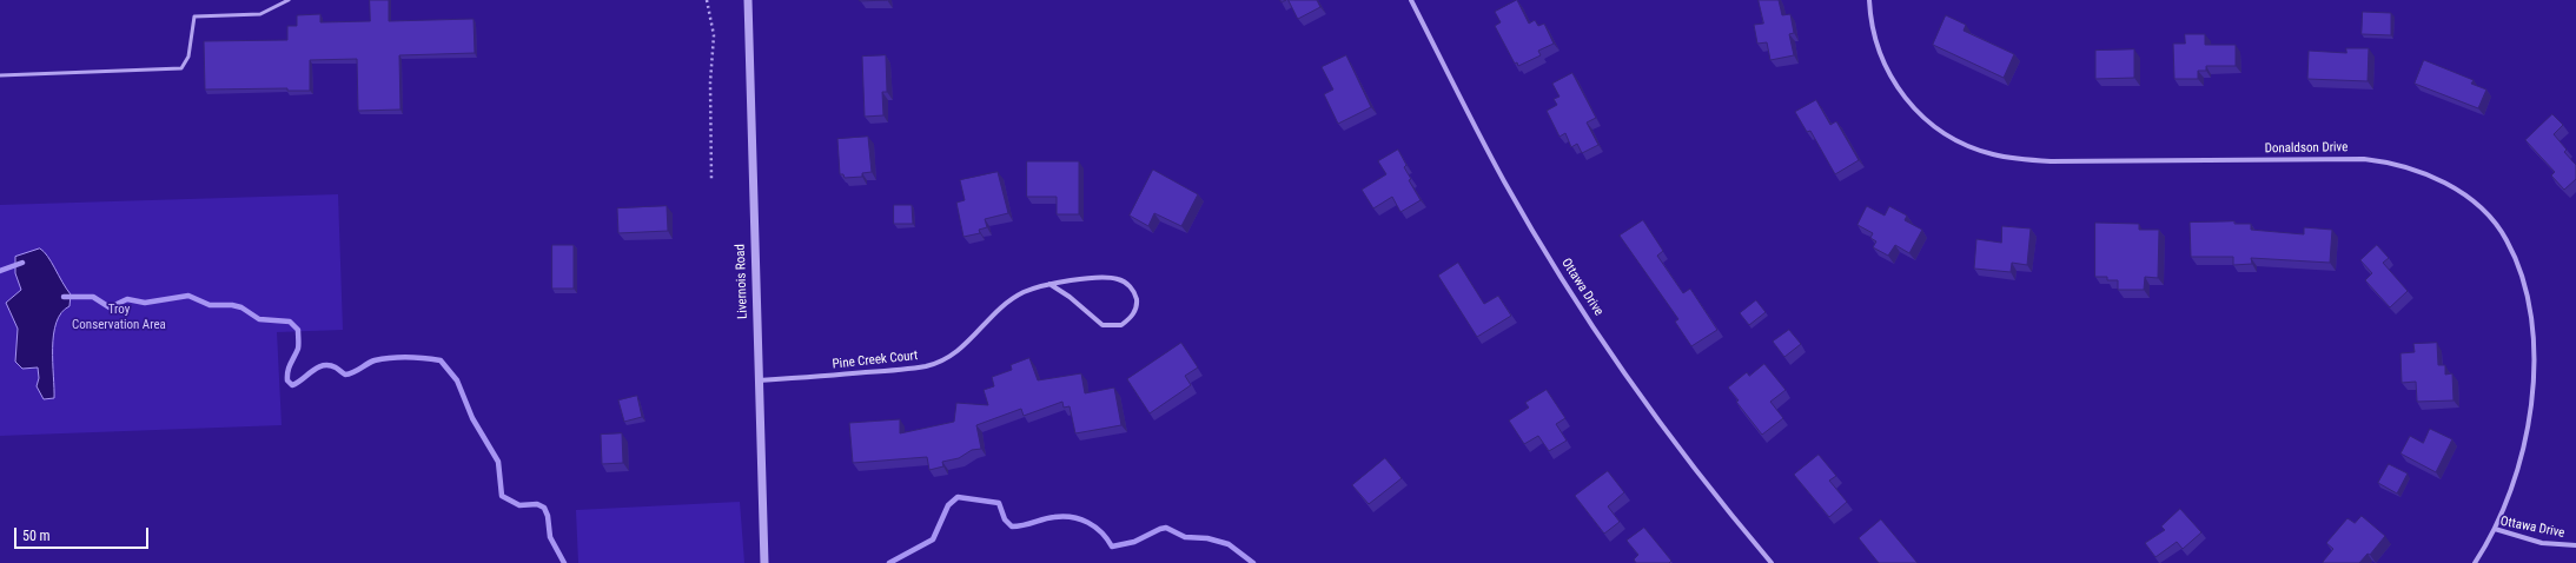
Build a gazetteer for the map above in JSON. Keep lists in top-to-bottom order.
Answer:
{
  "streets": {
    "street": [
      "Donaldson Drive",
      "Livernois Road",
      "Ottawa Drive",
      "Pine Creek Court"
    ]
  },
  "crossings": [
    ["Donaldson Drive", "Ottawa Drive"],
    ["Livernois Road", "Pine Creek Court"]
  ],
  "parks": ["Troy Conservation Area"],
  "scale_bar": "50 m"
}
